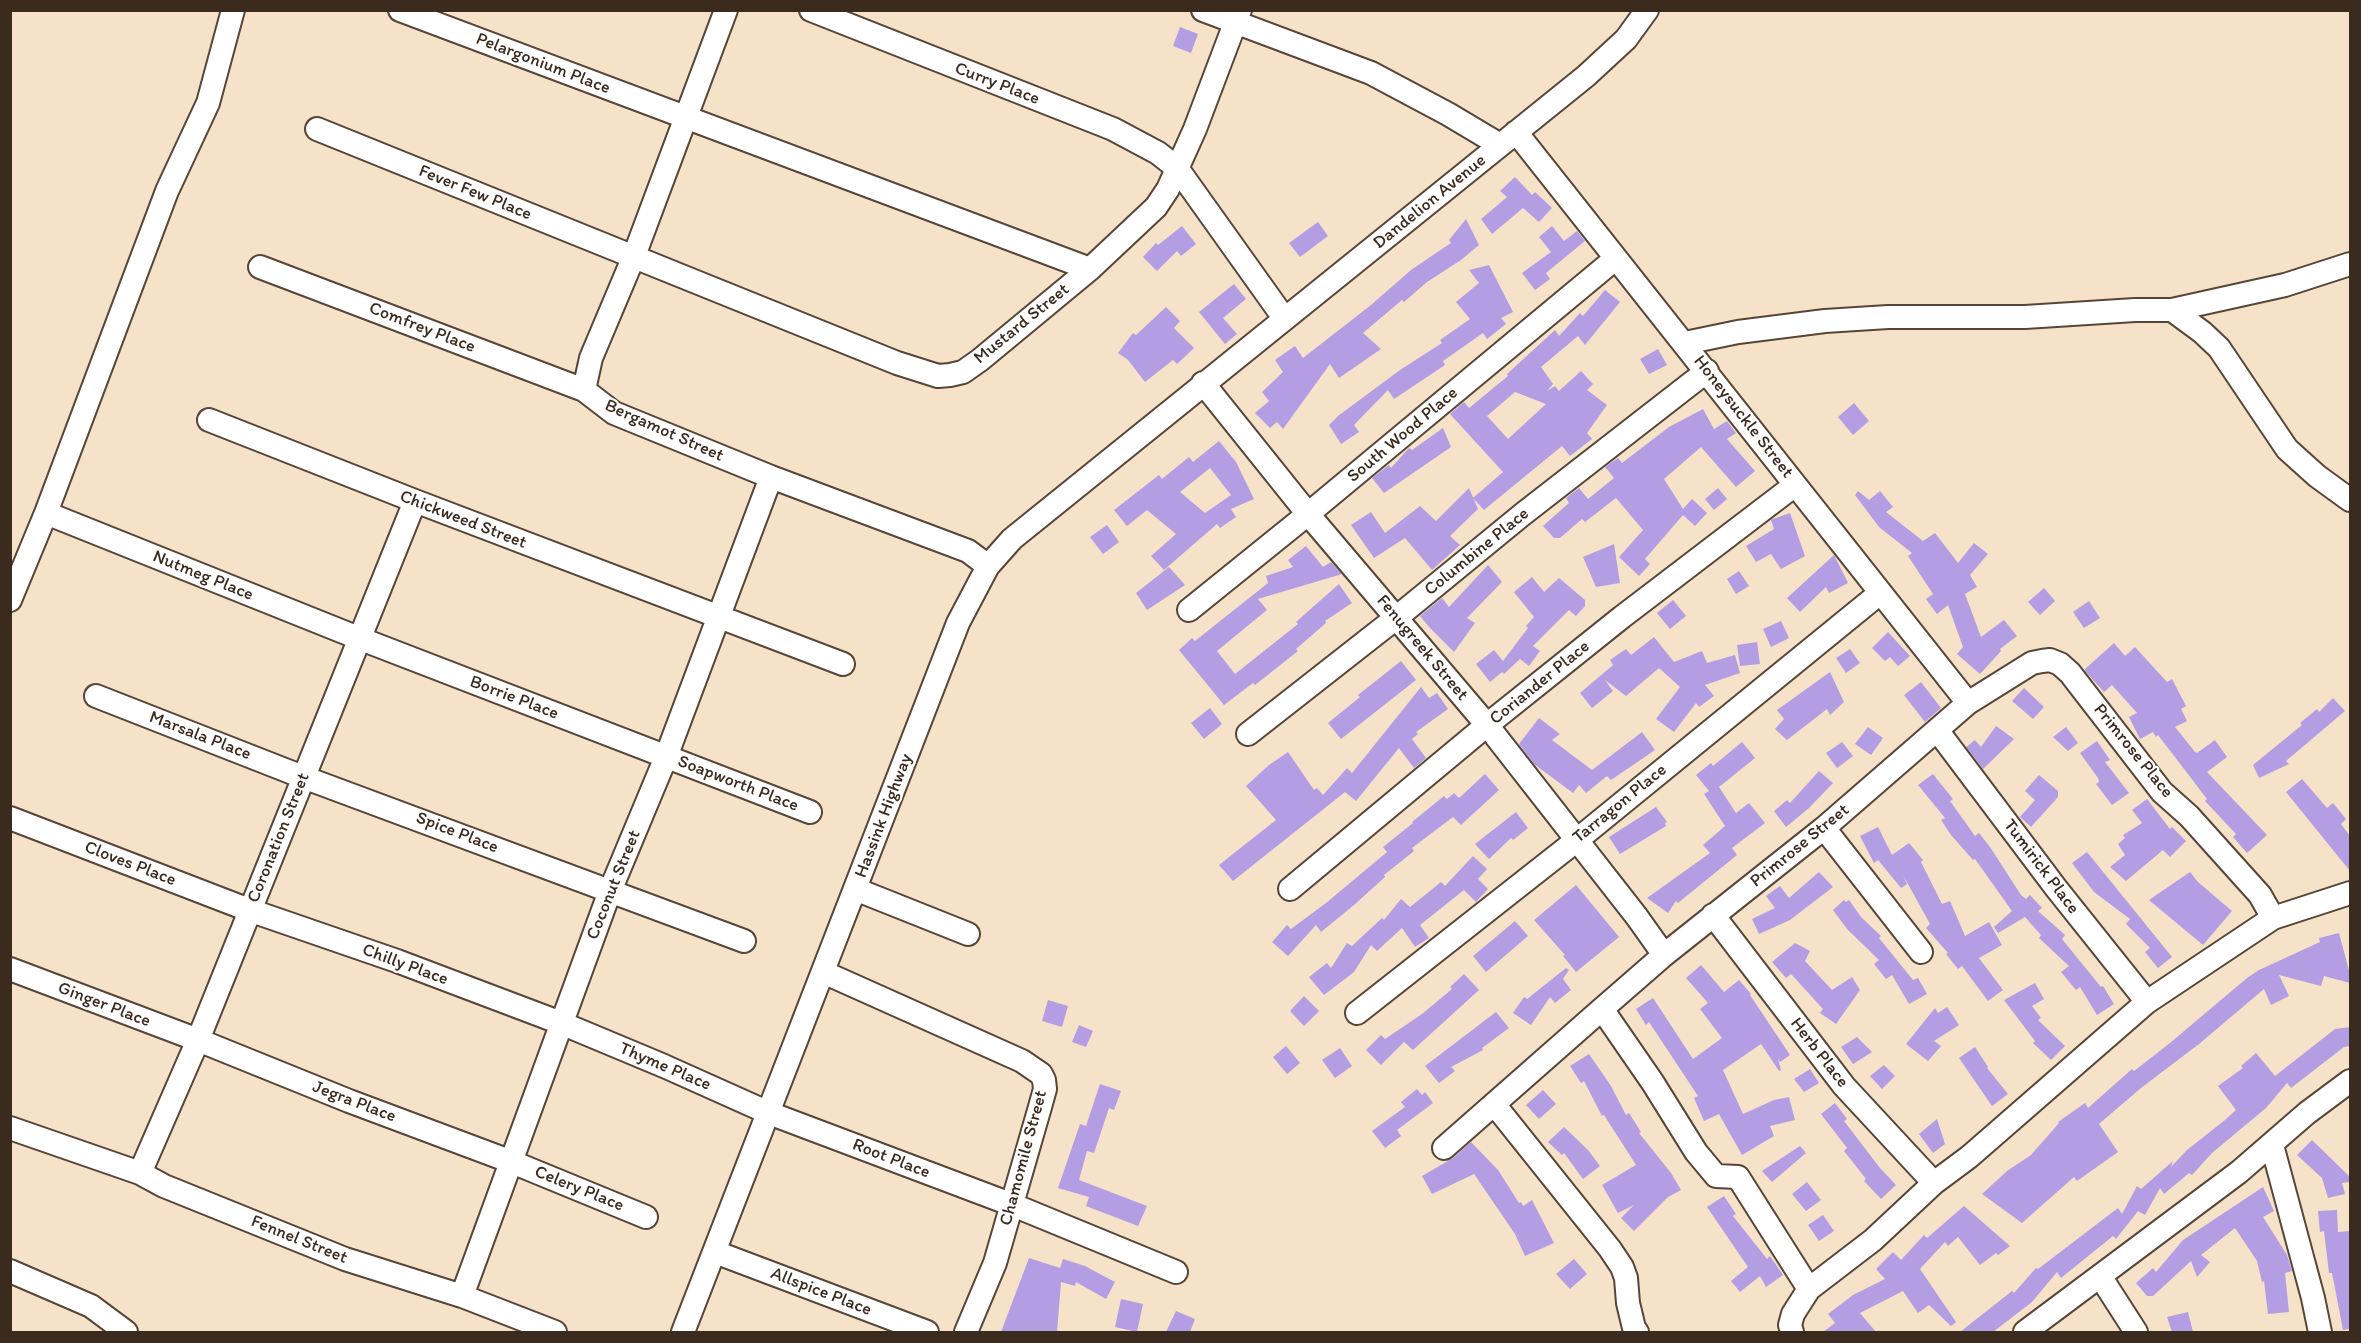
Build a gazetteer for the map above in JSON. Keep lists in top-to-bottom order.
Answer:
{
  "streets": {
    "street": [
      "Pelargonium Place",
      "Curry Place",
      "Fever Few Place",
      "Dandelion Avenue",
      "Mustard Street",
      "Comfrey Place",
      "Honeysuckle Street",
      "Bergamot Street",
      "South Wood Place",
      "Chickweed Street",
      "Columbine Place",
      "Nutmeg Place",
      "Fenugreek Street",
      "Coriander Place",
      "Borrie Place",
      "Marsala Place",
      "Primrose Place",
      "Soapworth Place",
      "Tarragon Place",
      "Hassink Highway",
      "Spice Place",
      "Coronation Street",
      "Primrose Street",
      "Cloves Place",
      "Tumirick Place",
      "Coconut Street",
      "Chilly Place",
      "Ginger Place",
      "Herb Place",
      "Thyme Place",
      "Jegra Place",
      "Chamomile Street",
      "Root Place",
      "Celery Place",
      "Fennel Street",
      "Allspice Place"
    ]
  },
  "crossings": [
    ["Pelargonium Place", "Mustard Street"],
    ["Pelargonium Place", "Bergamot Street"],
    ["Curry Place", "Dandelion Avenue"],
    ["Curry Place", "Mustard Street"],
    ["Fever Few Place", "Mustard Street"],
    ["Fever Few Place", "Bergamot Street"],
    ["Dandelion Avenue", "Honeysuckle Street"],
    ["Dandelion Avenue", "Fenugreek Street"],
    ["Dandelion Avenue", "Hassink Highway"],
    ["Mustard Street", "Bergamot Street"],
    ["Comfrey Place", "Bergamot Street"],
    ["Honeysuckle Street", "South Wood Place"],
    ["Honeysuckle Street", "Columbine Place"],
    ["Honeysuckle Street", "Coriander Place"],
    ["Honeysuckle Street", "Primrose Place"],
    ["Honeysuckle Street", "Tarragon Place"],
    ["Honeysuckle Street", "Primrose Street"],
    ["Bergamot Street", "Hassink Highway"],
    ["Bergamot Street", "Coconut Street"],
    ["South Wood Place", "Fenugreek Street"],
    ["Chickweed Street", "Coronation Street"],
    ["Chickweed Street", "Coconut Street"],
    ["Columbine Place", "Fenugreek Street"],
    ["Nutmeg Place", "Borrie Place"],
    ["Nutmeg Place", "Coronation Street"],
    ["Fenugreek Street", "Coriander Place"],
    ["Fenugreek Street", "Tarragon Place"],
    ["Fenugreek Street", "Hassink Highway"],
    ["Fenugreek Street", "Primrose Street"],
    ["Borrie Place", "Soapworth Place"],
    ["Borrie Place", "Coronation Street"],
    ["Borrie Place", "Coconut Street"],
    ["Marsala Place", "Spice Place"],
    ["Marsala Place", "Coronation Street"],
    ["Primrose Place", "Primrose Street"],
    ["Soapworth Place", "Coconut Street"],
    ["Hassink Highway", "Thyme Place"],
    ["Hassink Highway", "Chamomile Street"],
    ["Hassink Highway", "Root Place"],
    ["Hassink Highway", "Allspice Place"],
    ["Spice Place", "Coronation Street"],
    ["Spice Place", "Coconut Street"],
    ["Coronation Street", "Cloves Place"],
    ["Coronation Street", "Chilly Place"],
    ["Coronation Street", "Ginger Place"],
    ["Coronation Street", "Jegra Place"],
    ["Coronation Street", "Fennel Street"],
    ["Primrose Street", "Tumirick Place"],
    ["Primrose Street", "Herb Place"],
    ["Cloves Place", "Chilly Place"],
    ["Coconut Street", "Chilly Place"],
    ["Coconut Street", "Thyme Place"],
    ["Coconut Street", "Jegra Place"],
    ["Coconut Street", "Celery Place"],
    ["Coconut Street", "Fennel Street"],
    ["Chilly Place", "Thyme Place"],
    ["Ginger Place", "Jegra Place"],
    ["Thyme Place", "Root Place"],
    ["Jegra Place", "Celery Place"],
    ["Chamomile Street", "Root Place"]
  ]
}
